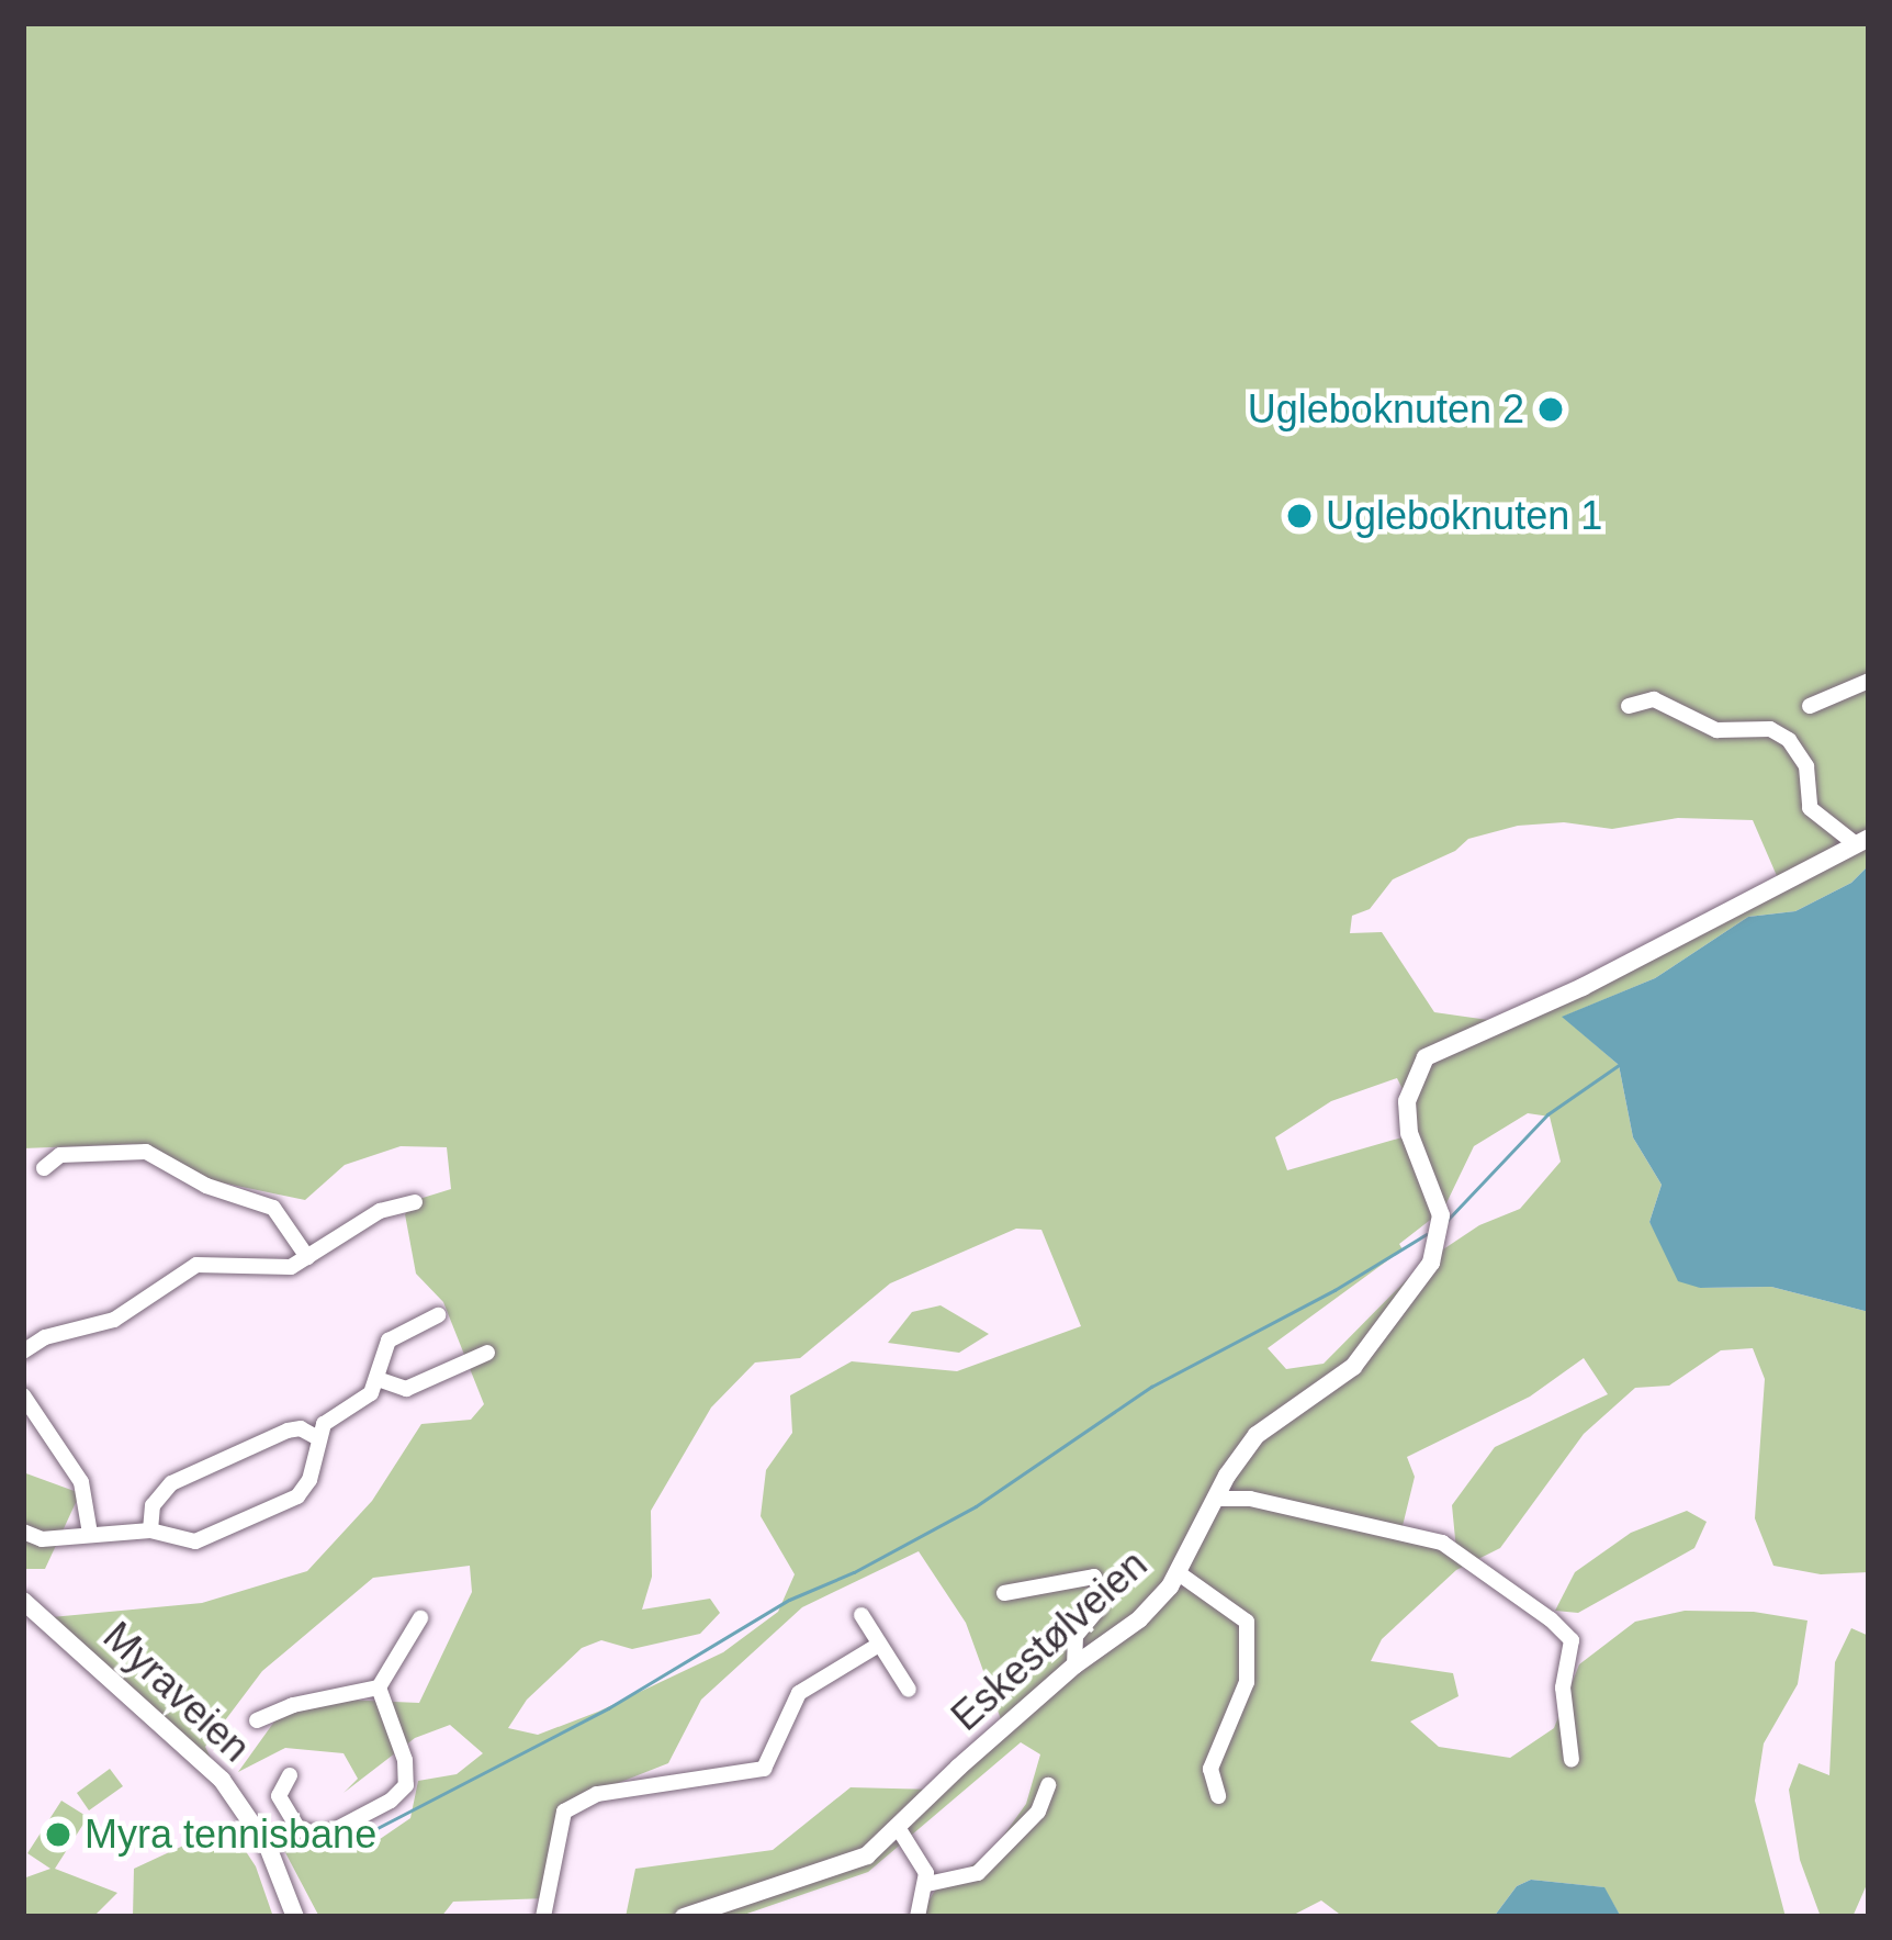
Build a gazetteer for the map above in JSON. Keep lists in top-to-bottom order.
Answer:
{
  "streets": {
    "main road": ["Eskestølveien", "Myraveien"]
  },
  "places": ["Ugleboknuten 2", "Ugleboknuten 1", "Myra tennisbane"]
}
